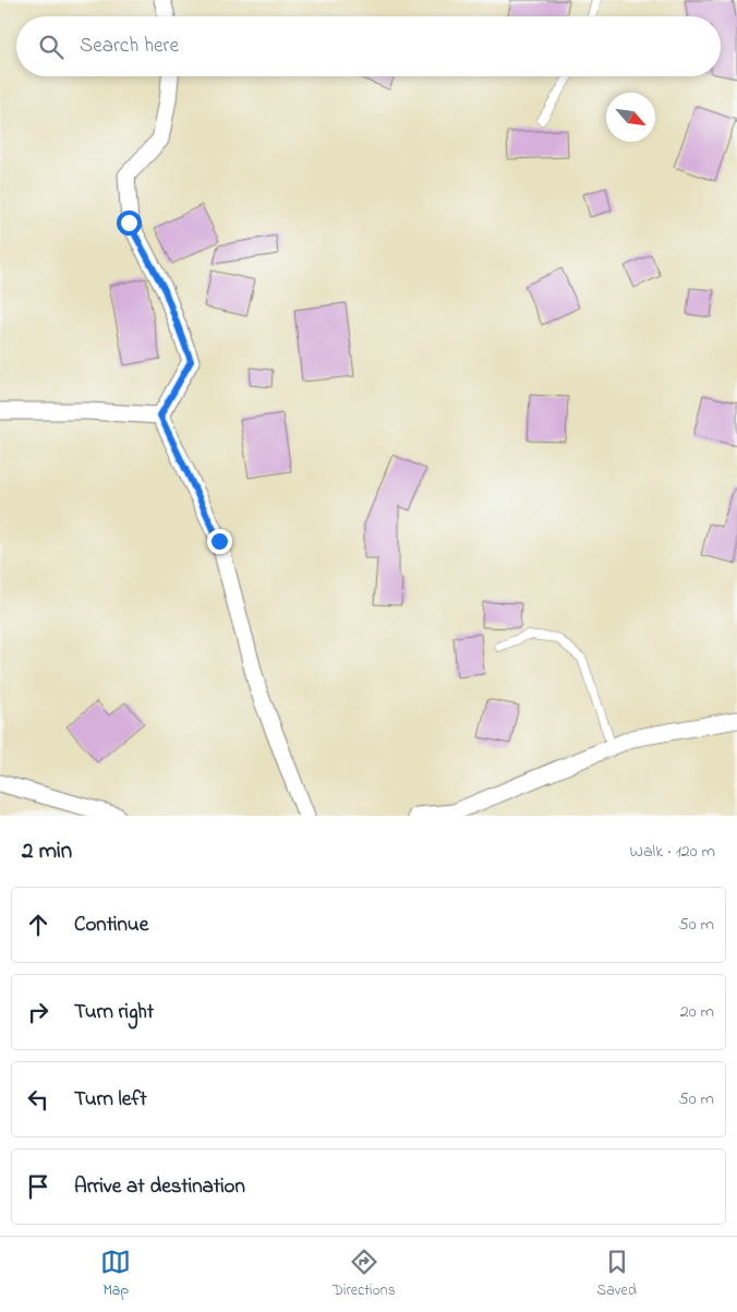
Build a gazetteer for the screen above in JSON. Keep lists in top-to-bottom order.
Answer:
{
  "north": "bottom right",
  "page": {
    "search": "Search here",
    "heading": ["2 min", "Walk · 120 m"],
    "list": [
      ["Continue", "50 m"],
      ["Turn right", "20 m"],
      ["Turn left", "50 m"],
      "Arrive at destination"
    ],
    "nav": ["Map", "Directions", "Saved"]
  }
}
